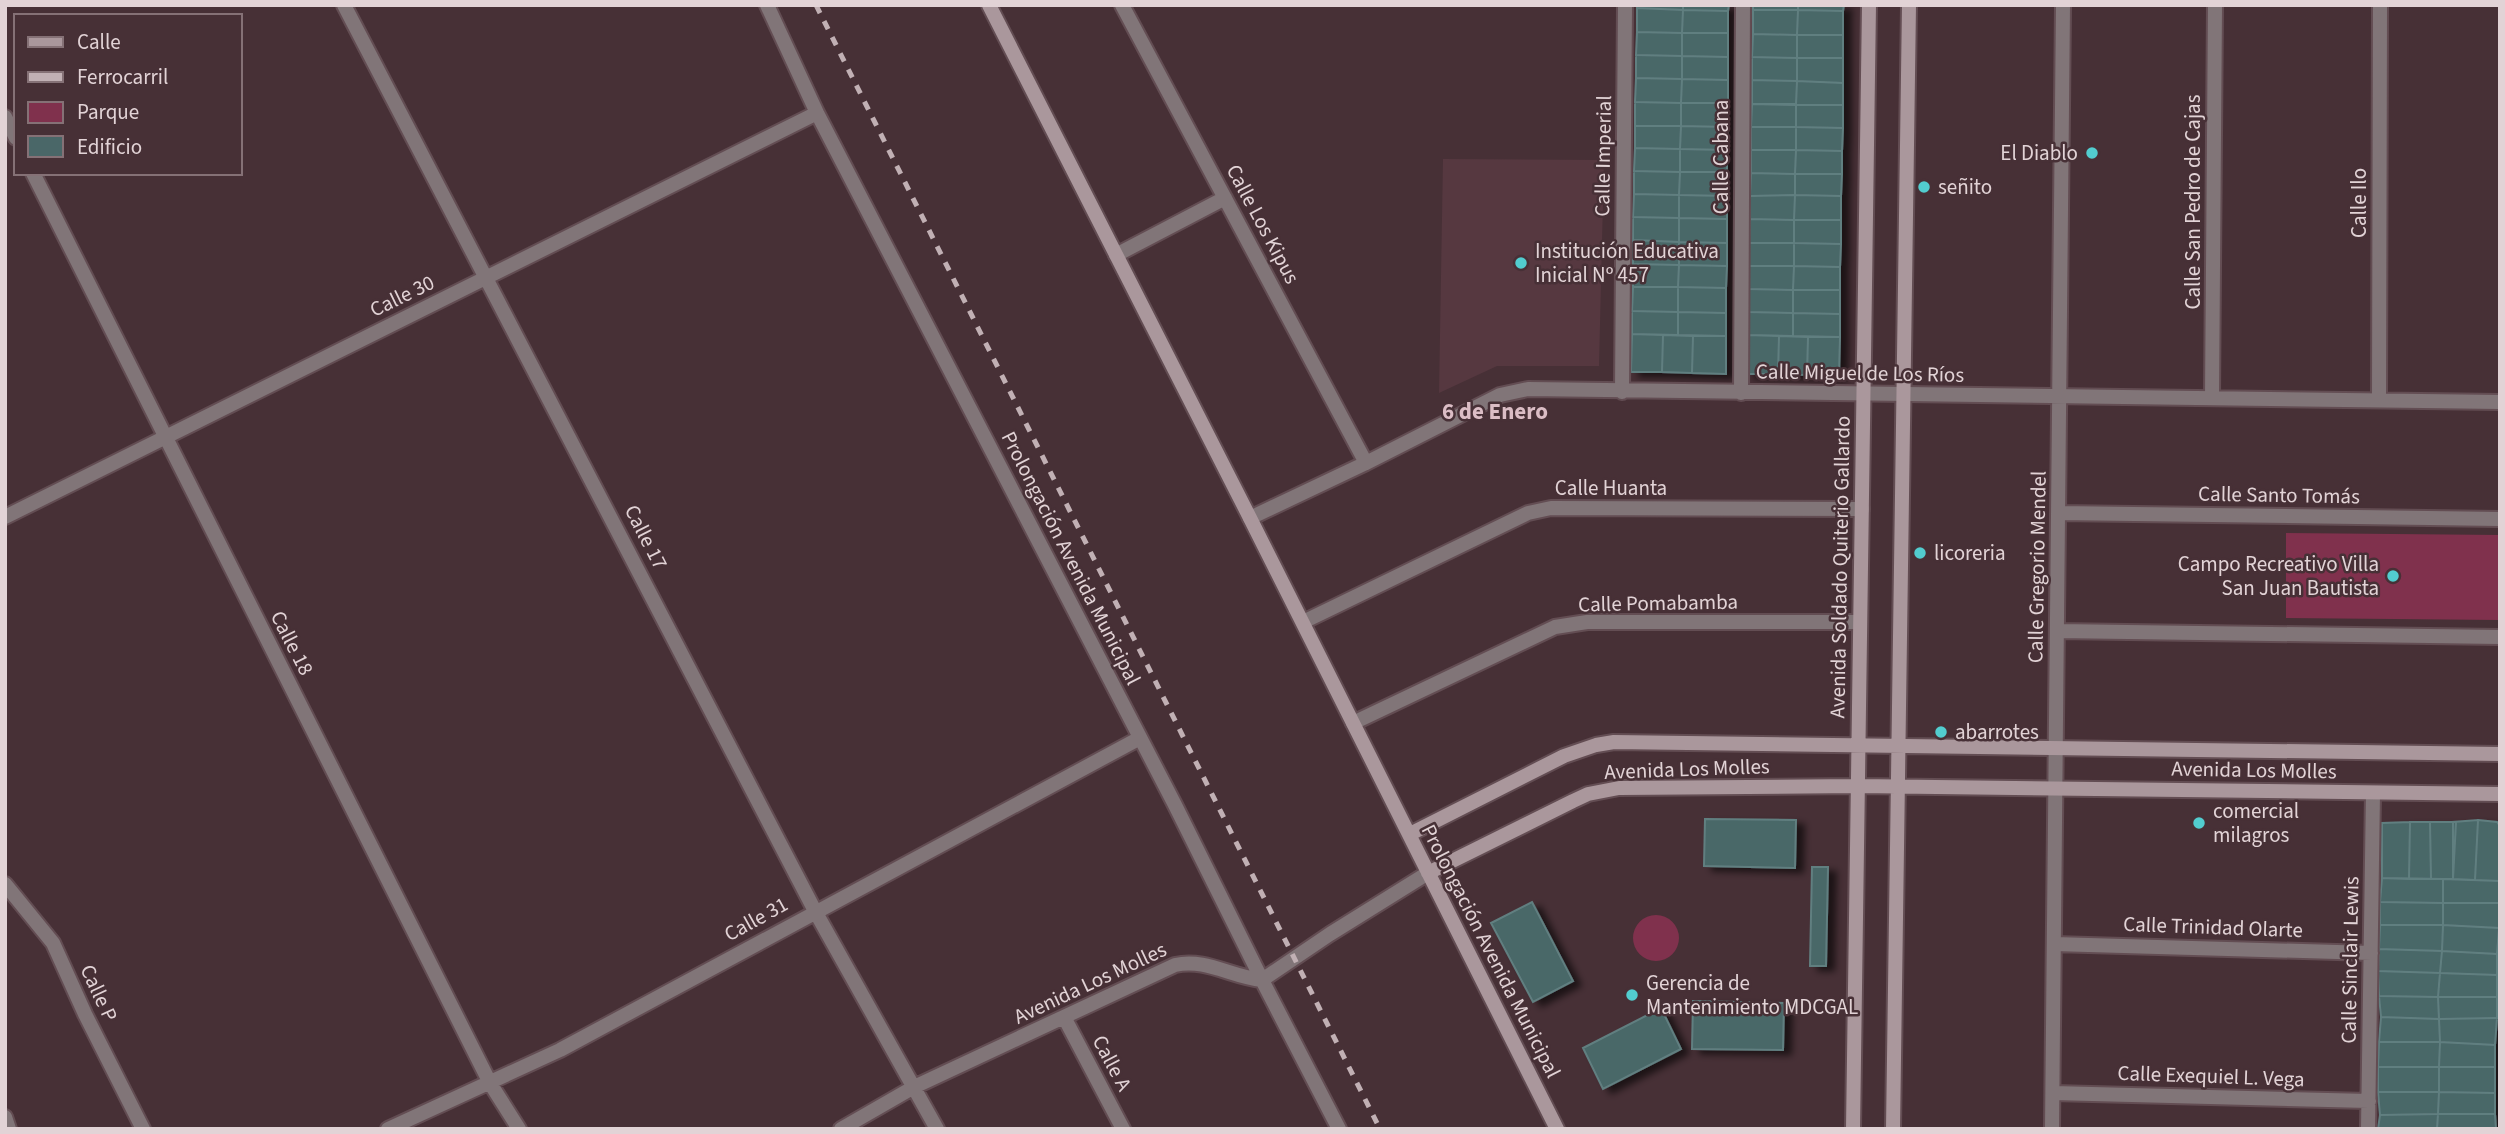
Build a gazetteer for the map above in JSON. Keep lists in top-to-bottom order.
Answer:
{
  "streets": {
    "street": [
      "Calle Imperial",
      "Calle Cabana",
      "Calle San Pedro de Cajas",
      "Calle Ilo",
      "Calle Los Kipus",
      "Calle 30",
      "Calle Miguel de Los Ríos",
      "Calle Huanta",
      "Calle Santo Tomás",
      "Calle 17",
      "Prolongación Avenida Municipal",
      "Avenida Soldado Quiterio Gallardo",
      "Calle Gregorio Mendel",
      "Calle Pomabamba",
      "Calle 18",
      "Avenida Los Molles",
      "Calle 31",
      "Calle Trinidad Olarte",
      "Calle Sinclair Lewis",
      "Calle P",
      "Calle A",
      "Calle Exequiel L. Vega"
    ]
  },
  "crossings": [
    ["Calle Imperial", "Calle Miguel de Los Ríos"],
    ["Calle Cabana", "Calle Miguel de Los Ríos"],
    ["Calle San Pedro de Cajas", "Calle Miguel de Los Ríos"],
    ["Calle Ilo", "Calle Miguel de Los Ríos"],
    ["Calle Los Kipus", "Calle Miguel de Los Ríos"],
    ["Calle 30", "Calle 17"],
    ["Calle 30", "Prolongación Avenida Municipal"],
    ["Calle 30", "Calle 18"],
    ["Calle Miguel de Los Ríos", "Prolongación Avenida Municipal"],
    ["Calle Miguel de Los Ríos", "Avenida Soldado Quiterio Gallardo"],
    ["Calle Miguel de Los Ríos", "Calle Gregorio Mendel"],
    ["Calle Huanta", "Prolongación Avenida Municipal"],
    ["Calle Huanta", "Avenida Soldado Quiterio Gallardo"],
    ["Calle Santo Tomás", "Calle Gregorio Mendel"],
    ["Calle 17", "Avenida Los Molles"],
    ["Calle 17", "Calle 31"],
    ["Prolongación Avenida Municipal", "Calle Pomabamba"],
    ["Prolongación Avenida Municipal", "Avenida Los Molles"],
    ["Prolongación Avenida Municipal", "Calle 31"],
    ["Avenida Soldado Quiterio Gallardo", "Calle Pomabamba"],
    ["Avenida Soldado Quiterio Gallardo", "Avenida Los Molles"],
    ["Calle Gregorio Mendel", "Avenida Los Molles"],
    ["Calle Gregorio Mendel", "Calle Trinidad Olarte"],
    ["Calle Gregorio Mendel", "Calle Exequiel L. Vega"],
    ["Calle 18", "Calle 31"],
    ["Avenida Los Molles", "Calle Sinclair Lewis"],
    ["Avenida Los Molles", "Calle A"],
    ["Calle Trinidad Olarte", "Calle Sinclair Lewis"],
    ["Calle Sinclair Lewis", "Calle Exequiel L. Vega"]
  ],
  "districts": ["6 de Enero"],
  "places": [
    "El Diablo",
    "señito",
    "Institución Educativa Inicial Nº 457",
    "licoreria",
    "Campo Recreativo Villa San Juan Bautista",
    "abarrotes",
    "comercial milagros",
    "Gerencia de Mantenimiento MDCGAL"
  ],
  "legend": [
    "Calle",
    "Ferrocarril",
    "Parque",
    "Edificio"
  ]
}
